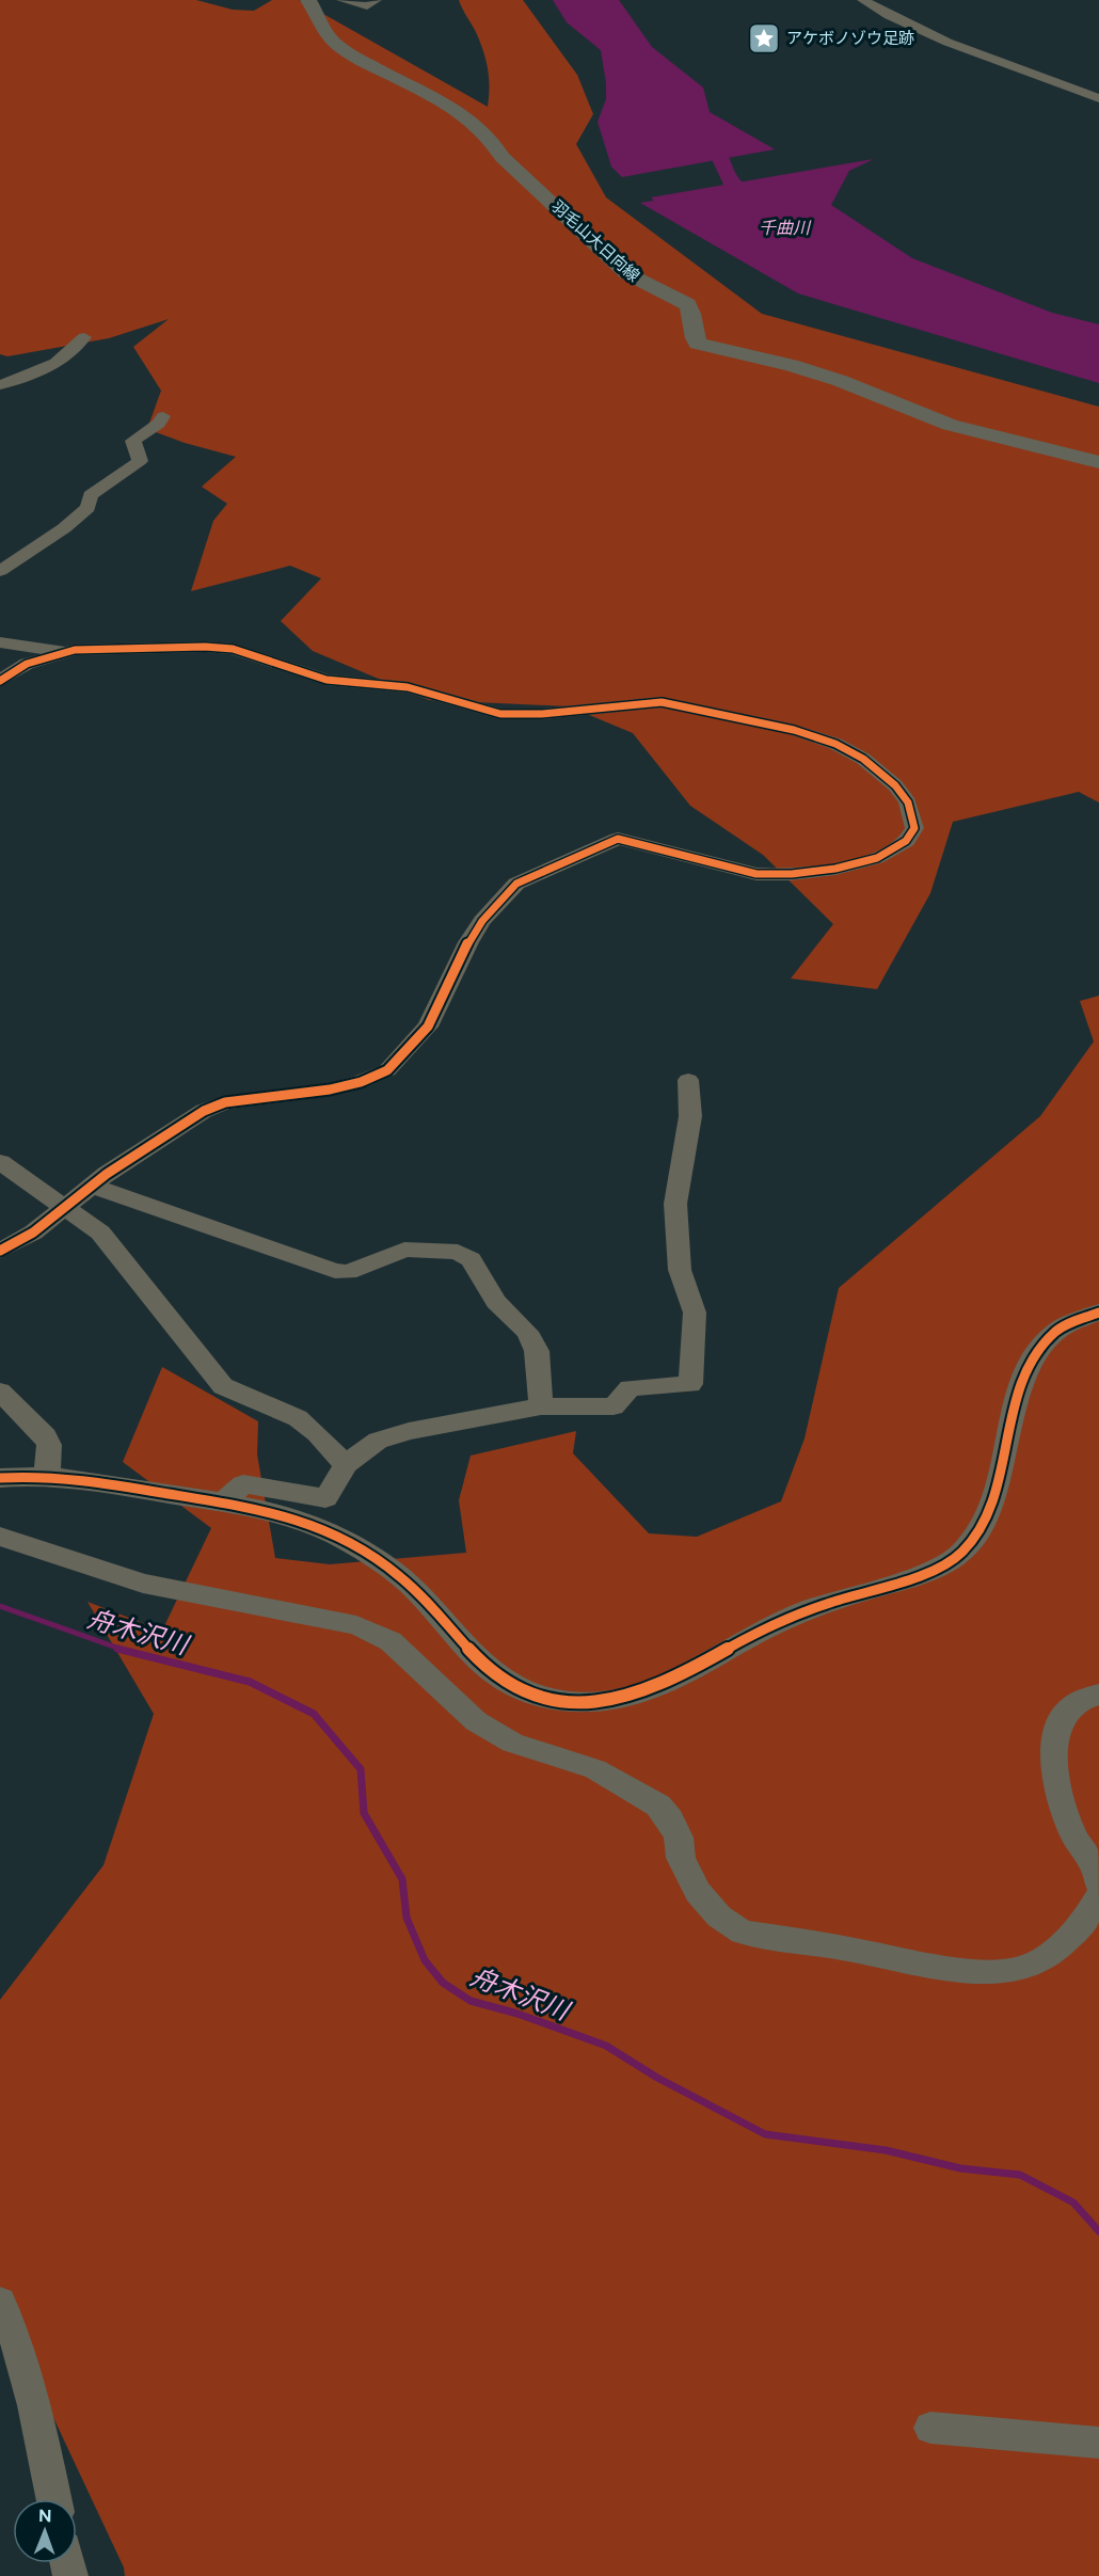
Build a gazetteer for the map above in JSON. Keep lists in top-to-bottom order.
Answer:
{
  "streets": {
    "main road": ["羽毛山大日向線"]
  },
  "water": ["千曲川", "舟木沢川"],
  "places": {
    "place": ["アケボノゾウ足跡"]
  },
  "north": "top"
}
